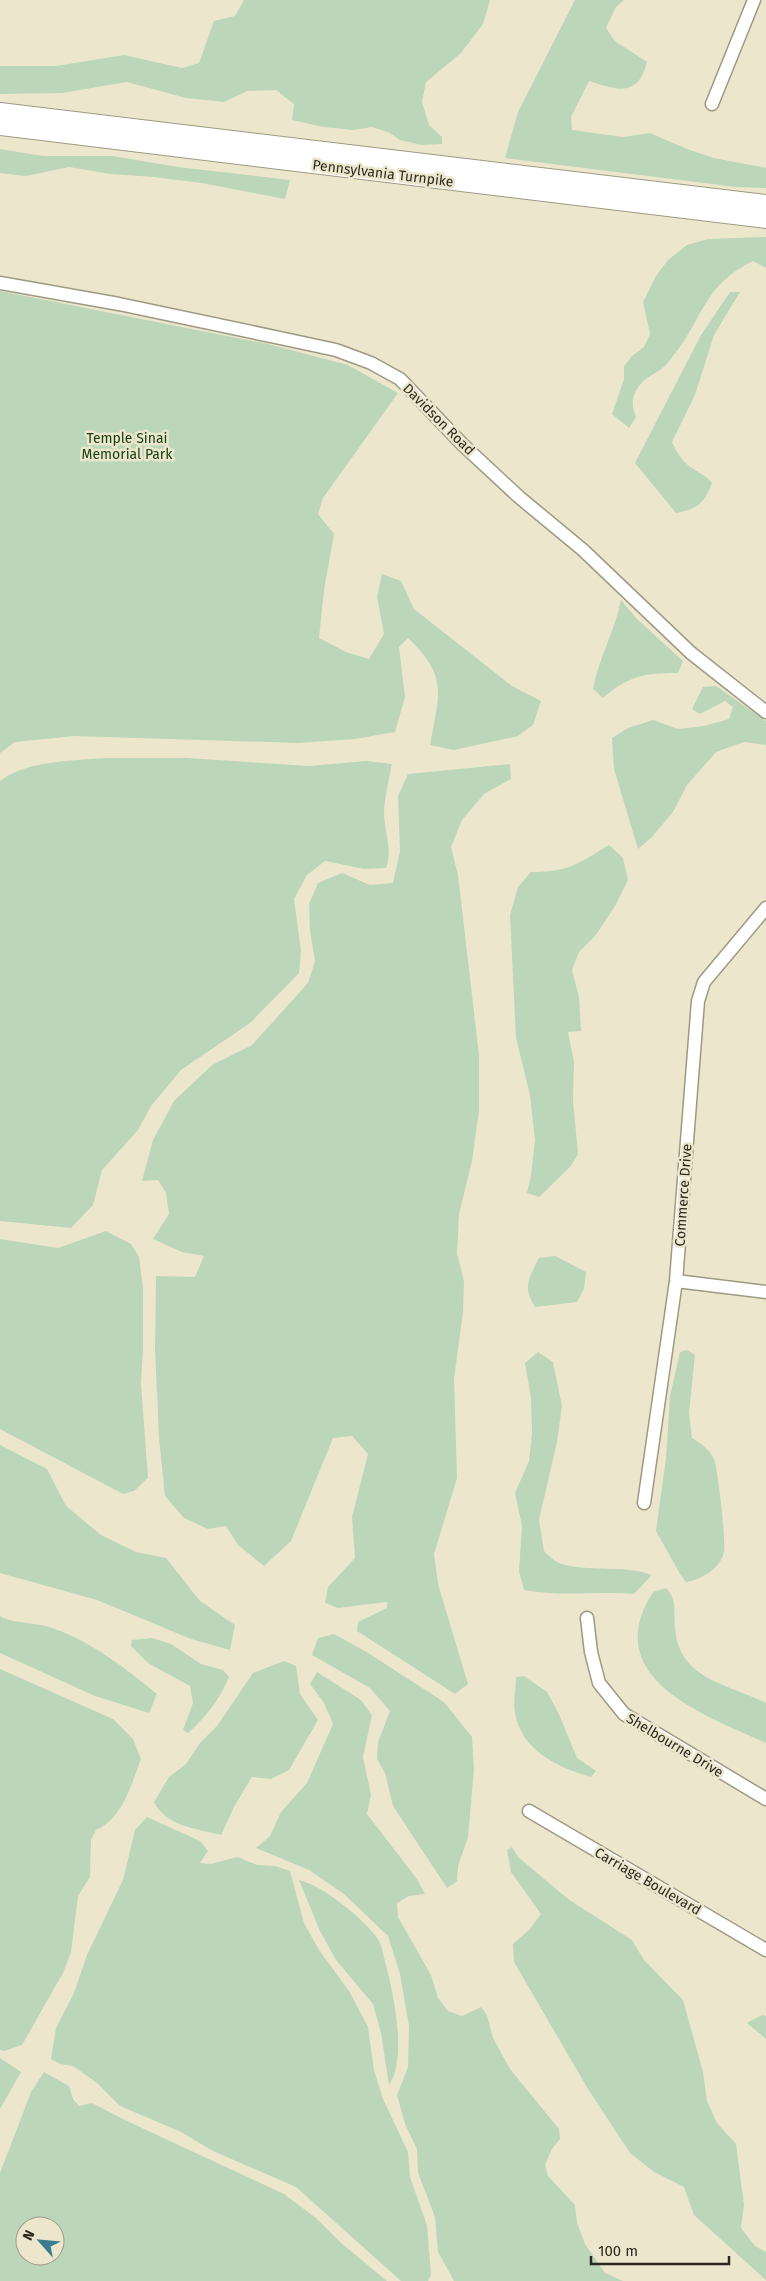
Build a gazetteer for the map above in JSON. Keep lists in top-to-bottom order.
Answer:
{
  "streets": {
    "highway": ["Pennsylvania Turnpike"],
    "street": [
      "Davidson Road",
      "Commerce Drive",
      "Shelbourne Drive",
      "Carriage Boulevard"
    ]
  },
  "parks": ["Temple Sinai Memorial Park"],
  "scale_bar": "100 m",
  "north": "top left"
}
